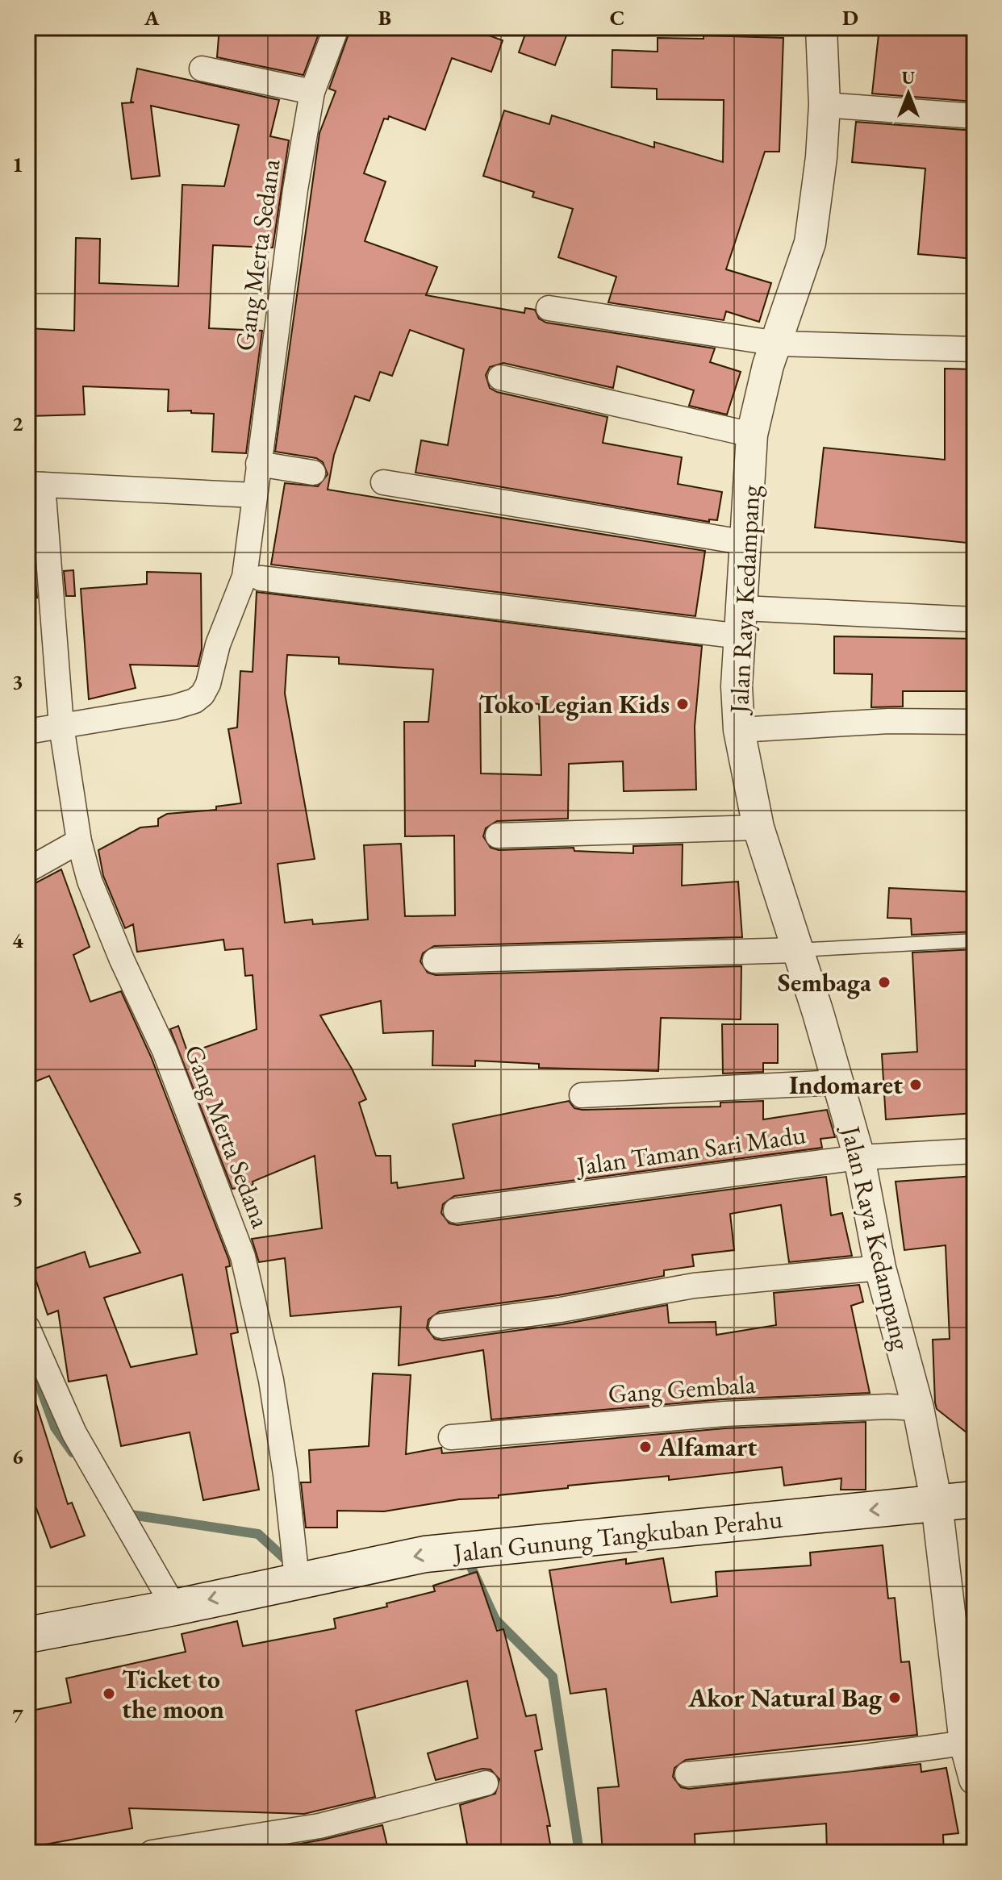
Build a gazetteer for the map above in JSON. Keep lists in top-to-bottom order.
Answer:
{
  "streets": {
    "main road": ["Jalan Gunung Tangkuban Perahu"],
    "street": [
      "Gang Merta Sedana",
      "Jalan Raya Kedampang",
      "Jalan Taman Sari Madu",
      "Gang Gembala"
    ]
  },
  "crossings": [
    ["Gang Merta Sedana", "Jalan Gunung Tangkuban Perahu"],
    ["Jalan Raya Kedampang", "Jalan Taman Sari Madu"],
    ["Jalan Raya Kedampang", "Gang Gembala"],
    ["Jalan Raya Kedampang", "Jalan Gunung Tangkuban Perahu"]
  ],
  "one_way": ["Jalan Gunung Tangkuban Perahu"],
  "places": [
    "Toko Legian Kids",
    "Sembaga",
    "Indomaret",
    "Alfamart",
    "Ticket to the moon",
    "Akor Natural Bag"
  ],
  "north": "top",
  "grid": {
    "columns": [
      "A",
      "B",
      "C",
      "D"
    ],
    "rows": [
      "1",
      "2",
      "3",
      "4",
      "5",
      "6",
      "7"
    ]
  }
}
